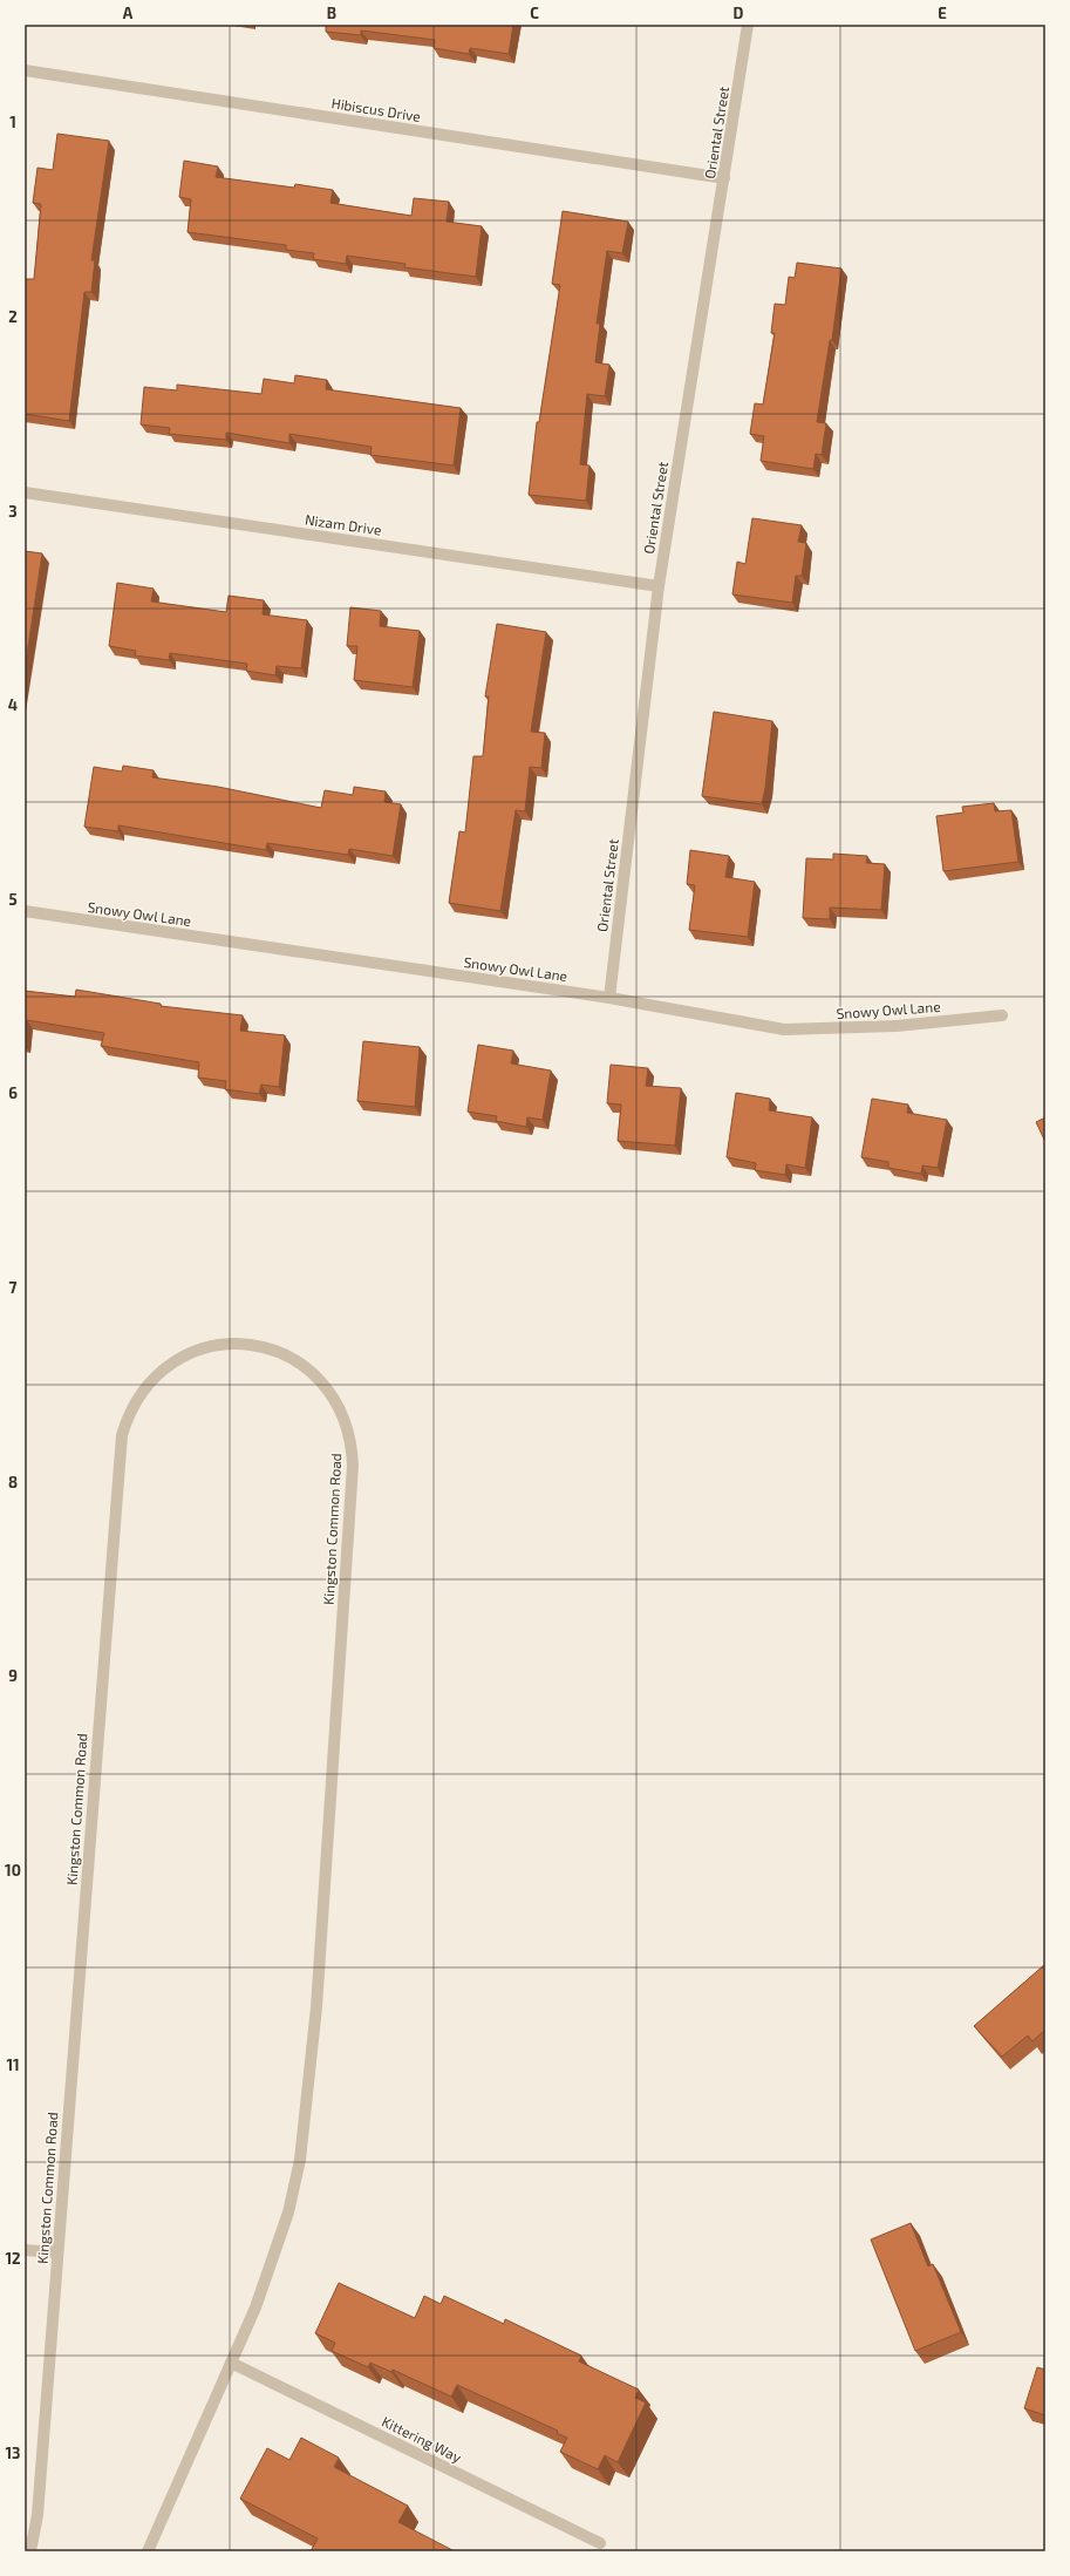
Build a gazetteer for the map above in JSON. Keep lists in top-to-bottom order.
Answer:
{
  "streets": {
    "street": [
      "Hibiscus Drive",
      "Oriental Street",
      "Nizam Drive",
      "Snowy Owl Lane",
      "Kingston Common Road",
      "Kittering Way"
    ]
  },
  "crossings": [
    ["Hibiscus Drive", "Oriental Street"],
    ["Oriental Street", "Nizam Drive"],
    ["Oriental Street", "Snowy Owl Lane"],
    ["Kingston Common Road", "Kittering Way"]
  ],
  "grid": {
    "columns": [
      "A",
      "B",
      "C",
      "D",
      "E"
    ],
    "rows": [
      "1",
      "2",
      "3",
      "4",
      "5",
      "6",
      "7",
      "8",
      "9",
      "10",
      "11",
      "12",
      "13"
    ]
  }
}
